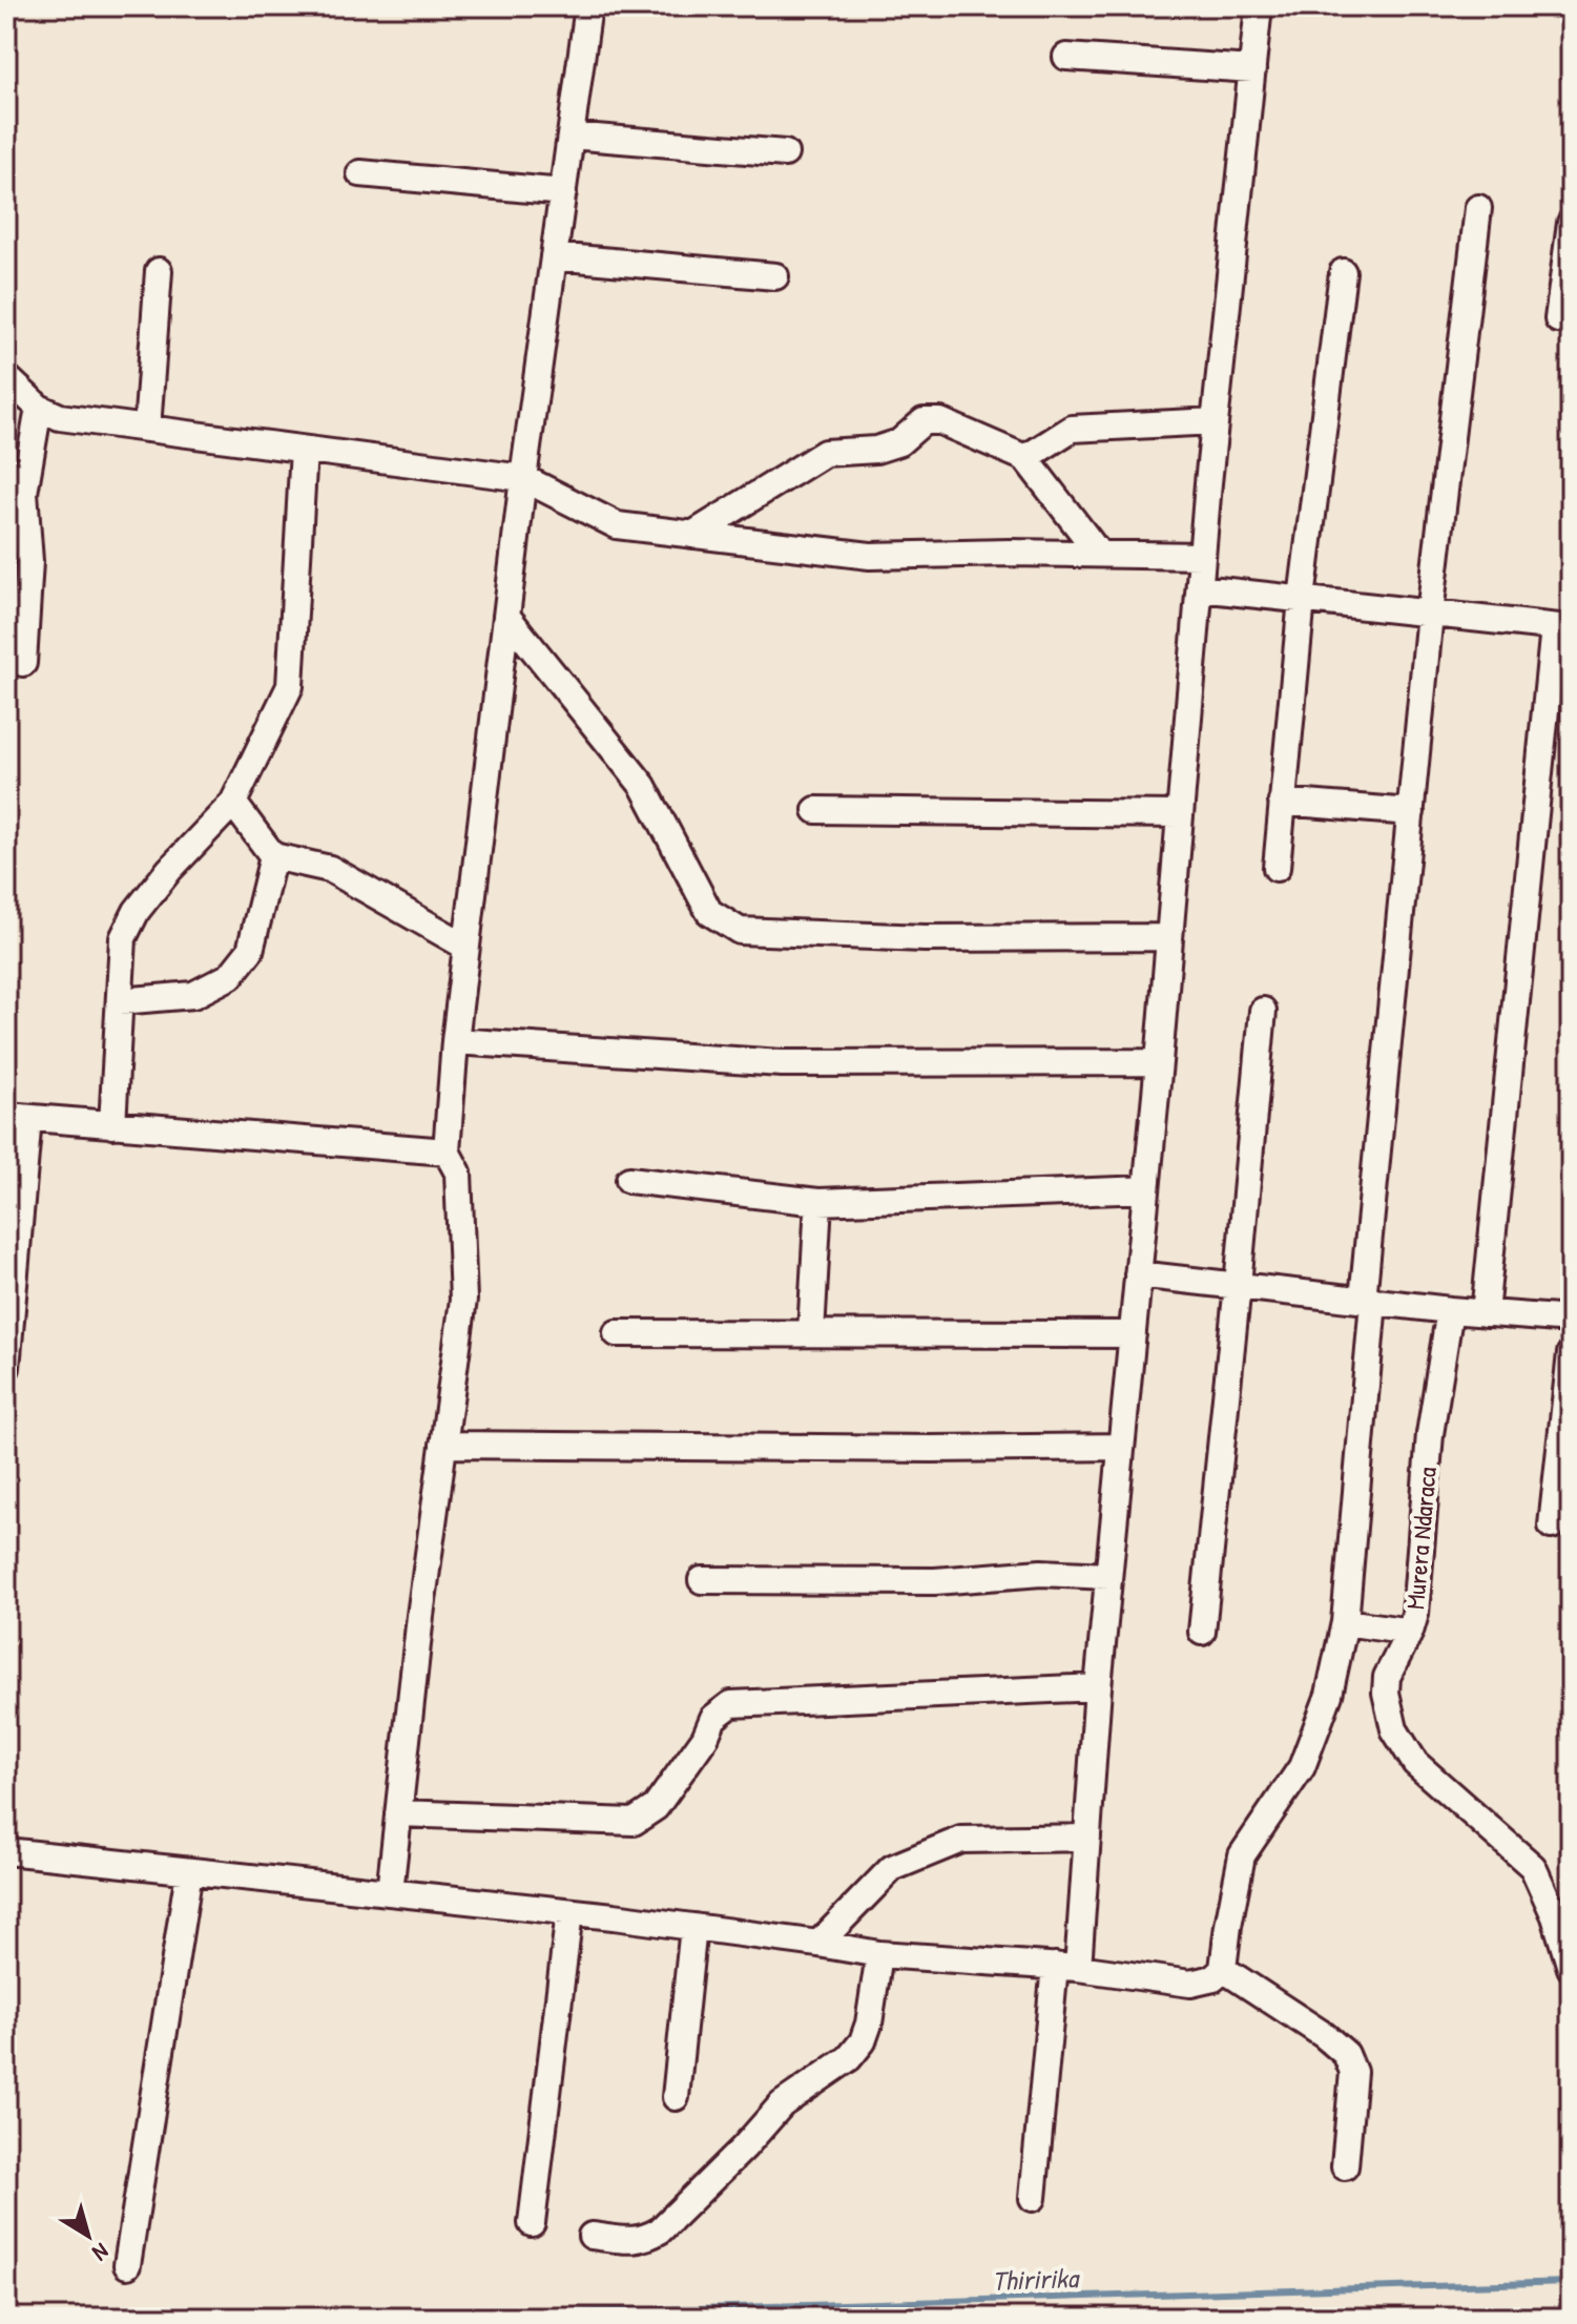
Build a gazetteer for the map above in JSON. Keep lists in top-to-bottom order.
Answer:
{
  "streets": {
    "street": ["Murera Ndaraca"]
  },
  "water": ["Thiririka"],
  "north": "bottom right"
}
